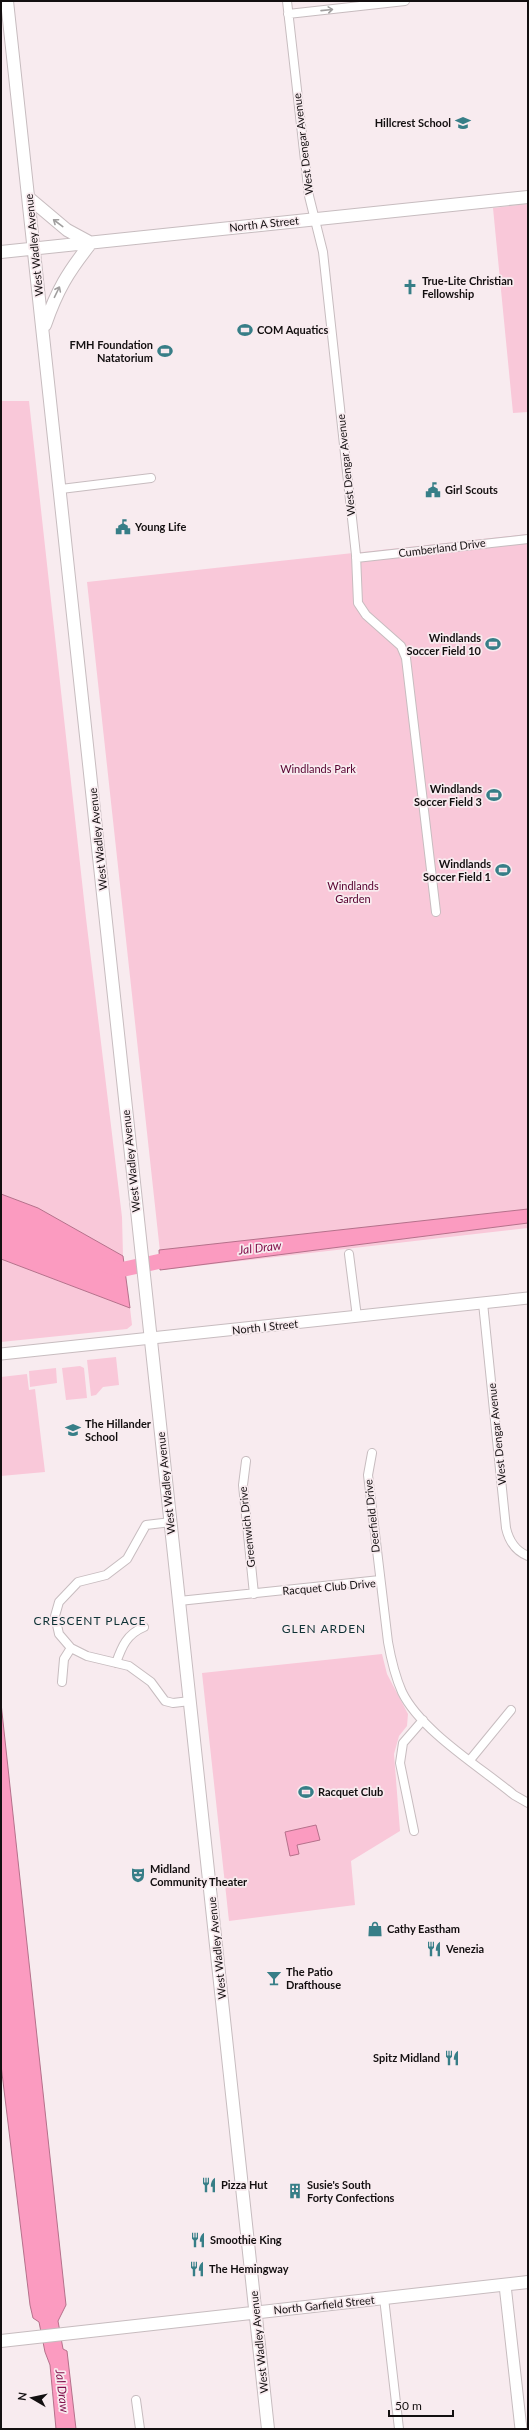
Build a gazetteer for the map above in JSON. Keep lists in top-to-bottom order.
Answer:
{
  "streets": {
    "main road": ["North A Street", "West Wadley Avenue", "North Garfield Street"],
    "street": [
      "West Dengar Avenue",
      "Cumberland Drive",
      "North I Street",
      "Deerfield Drive",
      "Greenwich Drive",
      "Racquet Club Drive"
    ]
  },
  "crossings": [
    ["West Dengar Avenue", "North A Street"],
    ["West Dengar Avenue", "Cumberland Drive"],
    ["West Dengar Avenue", "North I Street"],
    ["North A Street", "West Wadley Avenue"],
    ["West Wadley Avenue", "North I Street"],
    ["West Wadley Avenue", "Racquet Club Drive"],
    ["West Wadley Avenue", "North Garfield Street"],
    ["Deerfield Drive", "Racquet Club Drive"],
    ["Greenwich Drive", "Racquet Club Drive"]
  ],
  "districts": ["CRESCENT PLACE", "GLEN ARDEN"],
  "water": ["Jal Draw"],
  "parks": ["Windlands Park", "Windlands Garden"],
  "places": {
    "school or university": ["Hillcrest School", "The Hillander School"],
    "church": ["True-Lite Christian Fellowship"],
    "sports": [
      "COM Aquatics",
      "FMH Foundation Natatorium",
      "Windlands Soccer Field 10",
      "Windlands Soccer Field 3",
      "Windlands Soccer Field 1",
      "Racquet Club"
    ],
    "public building": ["Girl Scouts", "Young Life"],
    "theatre": ["Midland Community Theater"],
    "shop": ["Cathy Eastham"],
    "restaurant": [
      "Venezia",
      "Spitz Midland",
      "Pizza Hut",
      "Smoothie King",
      "The Hemingway"
    ],
    "bar": ["The Patio Drafthouse"],
    "building": ["Susie's South Forty Confections"]
  },
  "scale_bar": "50 m",
  "north": "left"
}
